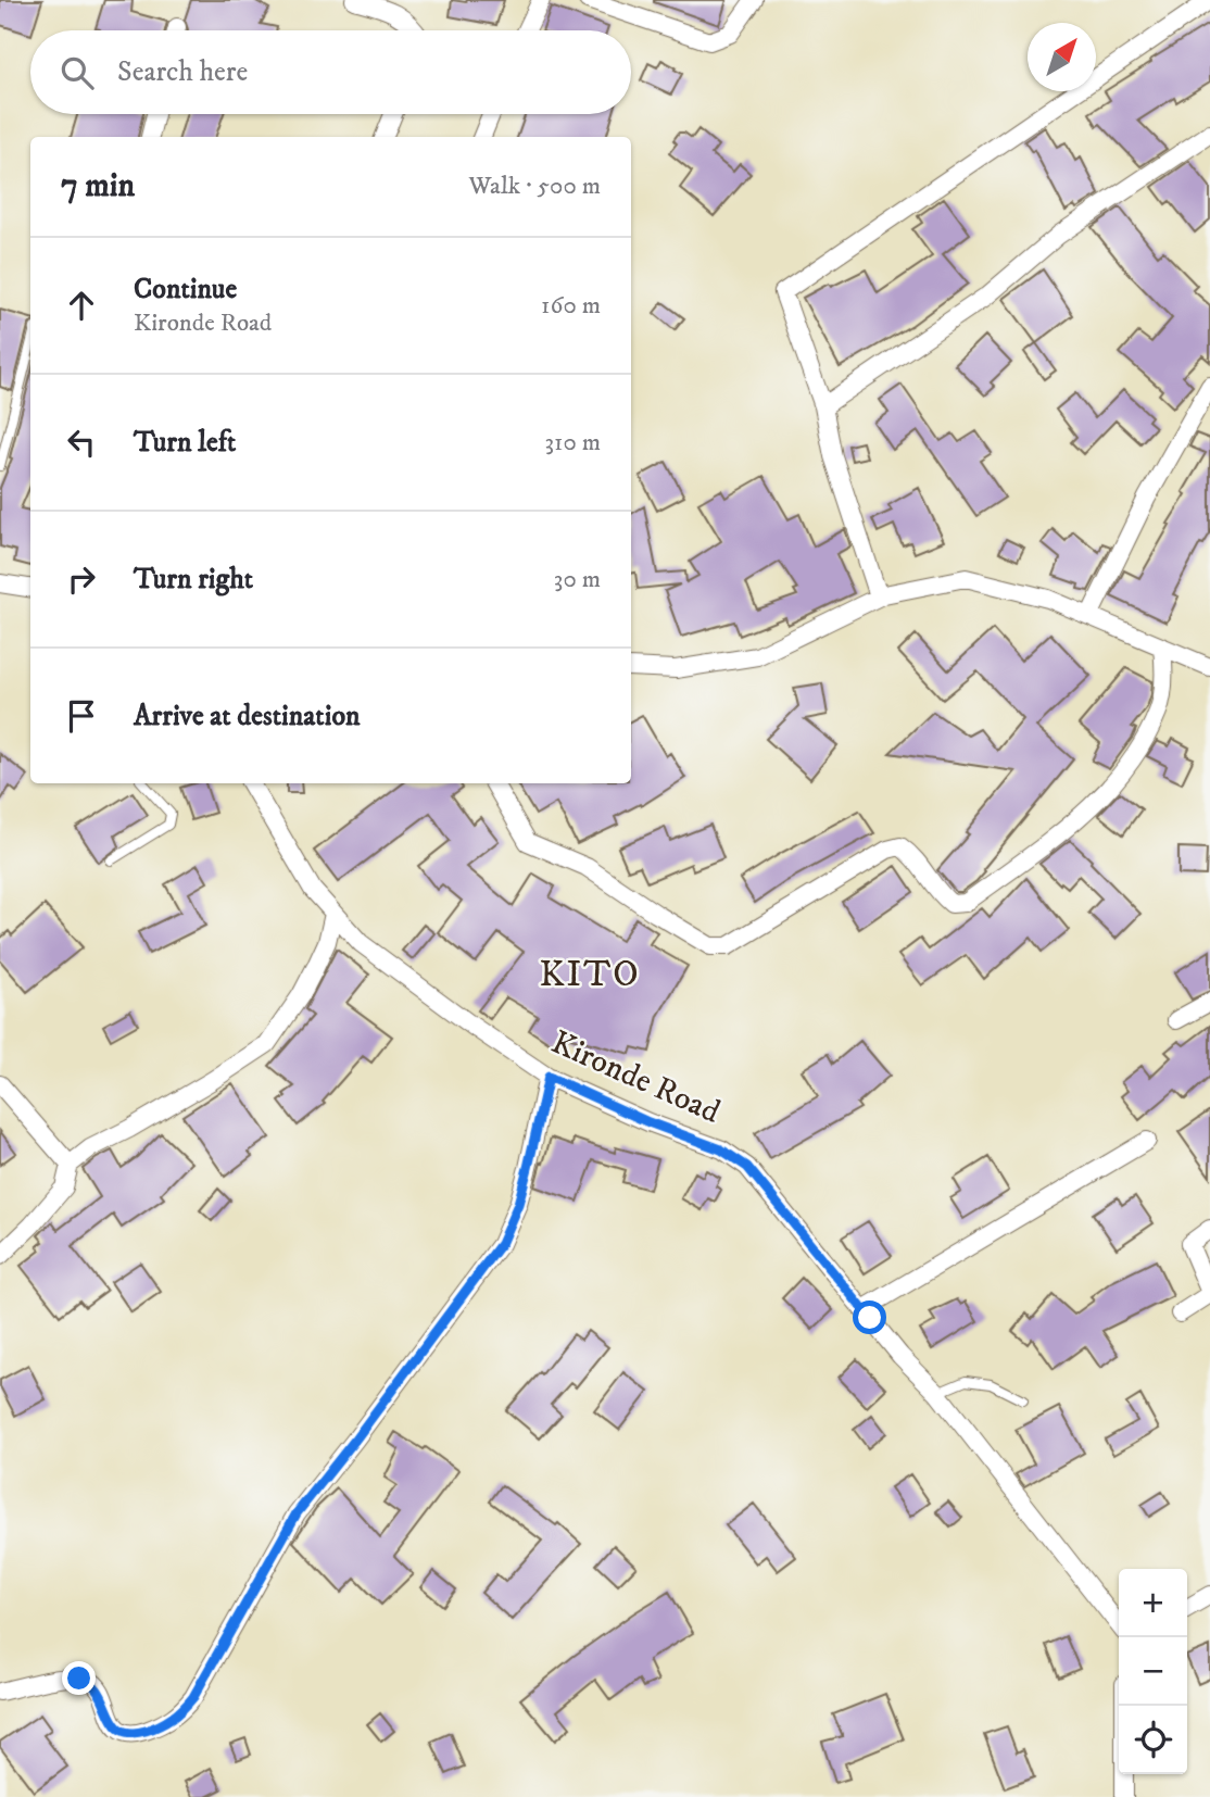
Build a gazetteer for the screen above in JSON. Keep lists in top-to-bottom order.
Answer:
{
  "streets": {
    "street": ["Kironde Road"]
  },
  "districts": ["KITO"],
  "north": "top right",
  "page": {
    "search": "Search here",
    "heading": ["7 min", "Walk · 500 m"],
    "list": [
      ["Continue", "Kironde Road", "160 m"],
      ["Turn left", "310 m"],
      ["Turn right", "30 m"],
      "Arrive at destination"
    ],
    "map_buttons": ["+", "−"]
  }
}
